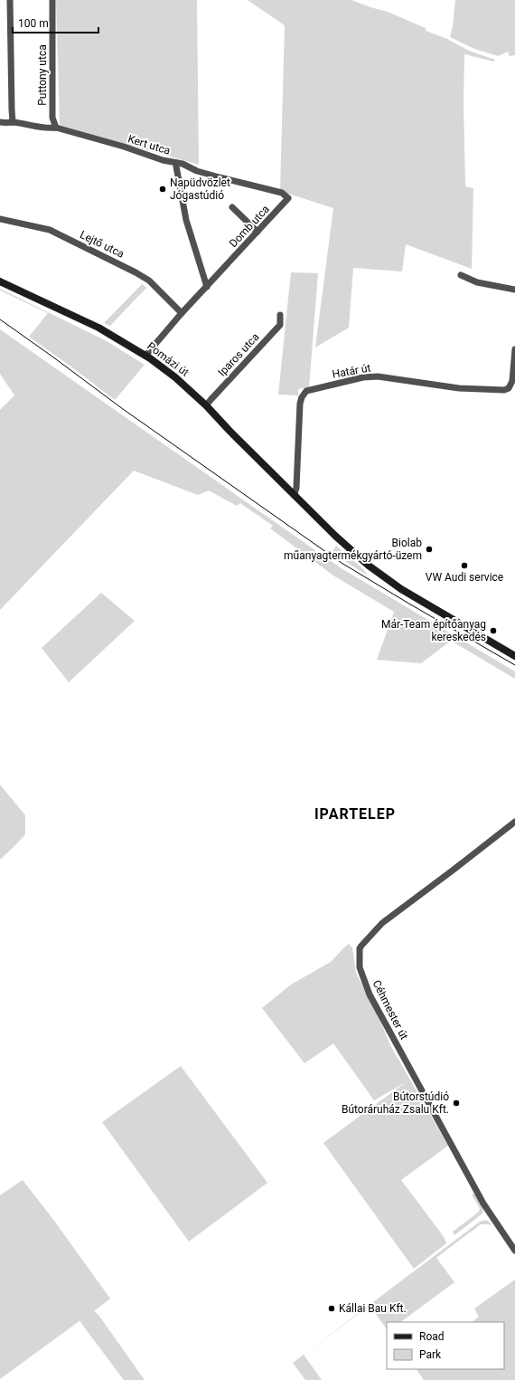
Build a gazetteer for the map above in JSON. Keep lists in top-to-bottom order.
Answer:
{
  "streets": {
    "main road": ["Pomázi út"],
    "street": [
      "Puttony utca",
      "Kert utca",
      "Domb utca",
      "Lejtő utca",
      "Iparos utca",
      "Határ út",
      "Céhmester út"
    ]
  },
  "crossings": [
    ["Puttony utca", "Kert utca"],
    ["Kert utca", "Domb utca"],
    ["Domb utca", "Lejtő utca"],
    ["Domb utca", "Pomázi út"],
    ["Iparos utca", "Pomázi út"],
    ["Pomázi út", "Határ út"]
  ],
  "districts": ["IPARTELEP"],
  "places": [
    "Napüdvözlet Jógastúdió",
    "Biolab műanyagtermékgyártó-üzem",
    "VW Audi service",
    "Már-Team építőanyag kereskedés",
    "Bútorstúdió Bútoráruház Zsalu Kft.",
    "Kállai Bau Kft."
  ],
  "legend": ["Road", "Park"],
  "scale_bar": "100 m"
}
